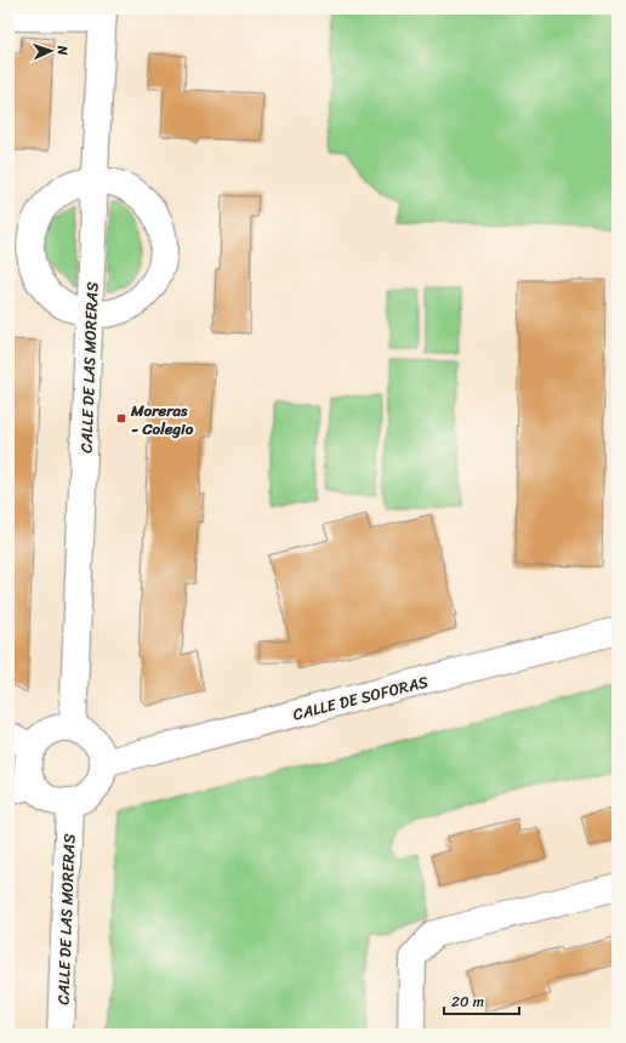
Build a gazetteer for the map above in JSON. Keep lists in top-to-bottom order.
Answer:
{
  "streets": {
    "street": ["CALLE DE LAS MORERAS", "CALLE DE SOFORAS"]
  },
  "crossings": [
    ["CALLE DE LAS MORERAS", "CALLE DE SOFORAS"]
  ],
  "places": {
    "transit": ["Moreras - Colegio"]
  },
  "scale_bar": "20 m",
  "north": "right"
}
